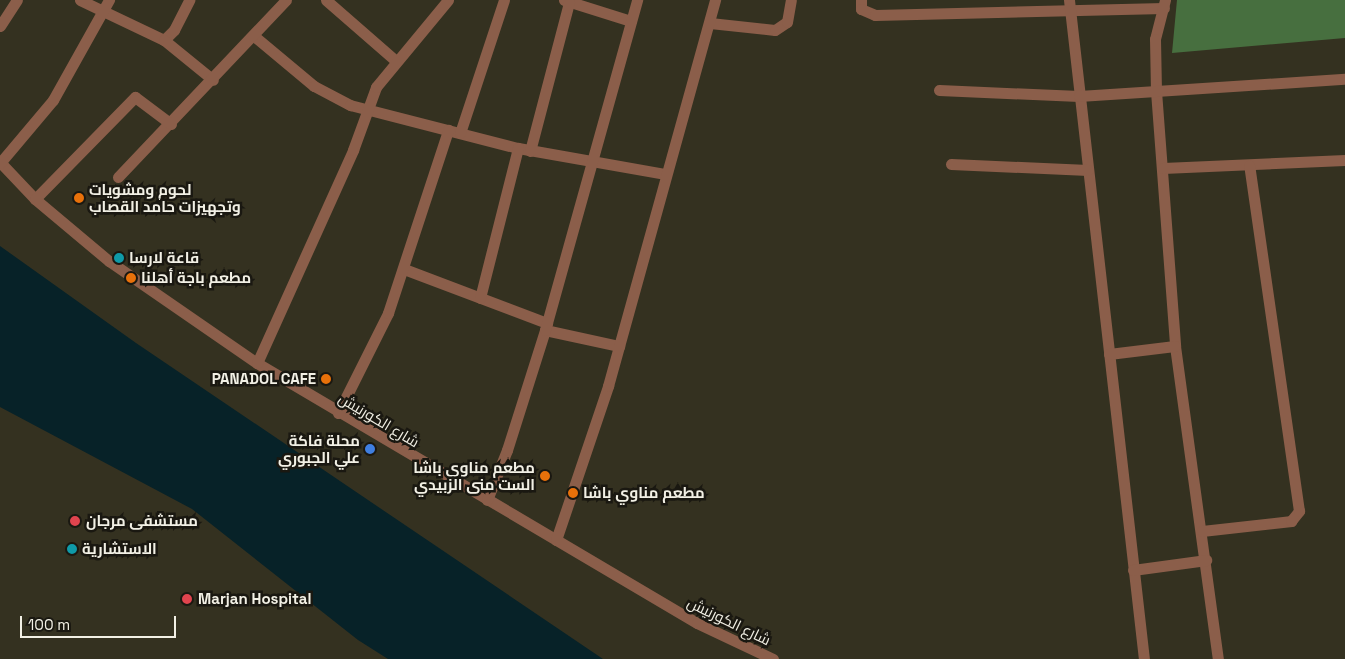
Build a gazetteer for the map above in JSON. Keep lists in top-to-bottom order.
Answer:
{
  "streets": {
    "street": ["شارع الكورنيش"]
  },
  "places": [
    "لحوم ومشويات وتجهيزات حامد القصاب",
    "قاعة لارسا",
    "مطعم باجة أهلنا",
    "PANADOL CAFE",
    "محلة فاكة علي الجبوري",
    "مطعم مناوي باشا الست منى الزبيدي",
    "مطعم مناوي باشا",
    "مستشفى مرجان",
    "الاستشارية",
    "Marjan Hospital"
  ],
  "scale_bar": "100 m"
}
